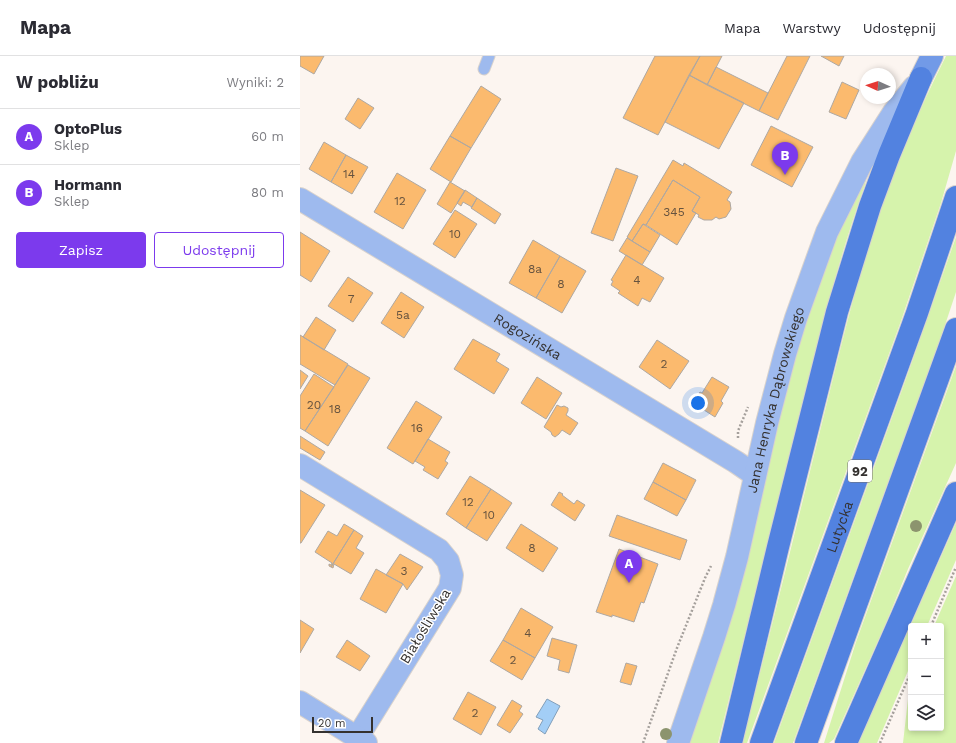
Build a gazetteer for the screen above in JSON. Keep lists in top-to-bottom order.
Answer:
{
  "streets": {
    "main road": ["92", "Lutycka"],
    "street": ["Rogozińska", "Jana Henryka Dąbrowskiego", "Białośliwska"]
  },
  "crossings": [
    ["Rogozińska", "Jana Henryka Dąbrowskiego"]
  ],
  "house_numbers": [
    "14",
    "12",
    "345",
    "10",
    "8a",
    "4",
    "8",
    "7",
    "5a",
    "2",
    "20",
    "18",
    "16",
    "12",
    "10",
    "8",
    "3",
    "4",
    "2",
    "2"
  ],
  "scale_bar": "20 m",
  "north": "left",
  "page": {
    "header": "Mapa",
    "nav": ["Mapa", "Warstwy", "Udostępnij"],
    "heading": ["W pobliżu", "Wyniki: 2"],
    "list": [
      {
        "mark": "A",
        "name": "OptoPlus",
        "note": "Sklep",
        "value": "60 m"
      },
      {
        "mark": "B",
        "name": "Hormann",
        "note": "Sklep",
        "value": "80 m"
      }
    ],
    "pins": ["B", "A"],
    "buttons": ["Zapisz", "Udostępnij"],
    "map_buttons": ["+", "−"],
    "scale": "20 m"
  }
}
